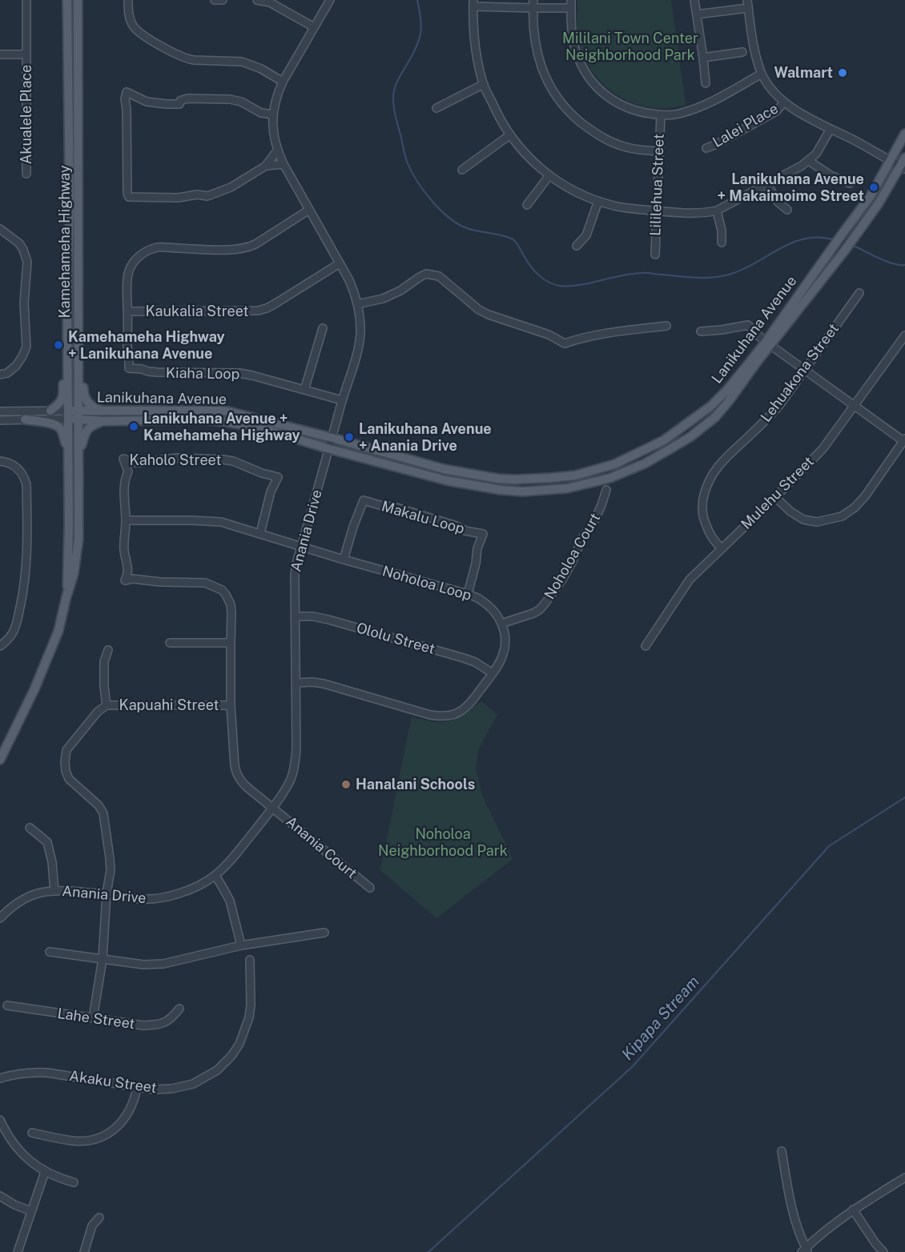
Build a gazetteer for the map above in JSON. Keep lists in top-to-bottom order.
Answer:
{
  "streets": {
    "main road": ["Kamehameha Highway", "Lanikuhana Avenue"],
    "street": [
      "Akualele Place",
      "Lalei Place",
      "Lililehua Street",
      "Kaukalia Street",
      "Lehuakona Street",
      "Kiaha Loop",
      "Kaholo Street",
      "Mulehu Street",
      "Makalu Loop",
      "Anania Drive",
      "Noholoa Court",
      "Noholoa Loop",
      "Ololu Street",
      "Kapuahi Street",
      "Anania Court",
      "Lahe Street",
      "Akaku Street"
    ]
  },
  "crossings": [
    ["Kamehameha Highway", "Lanikuhana Avenue"],
    ["Kaukalia Street", "Kiaha Loop"],
    ["Kaukalia Street", "Anania Drive"],
    ["Lanikuhana Avenue", "Anania Drive"],
    ["Lehuakona Street", "Mulehu Street"],
    ["Kiaha Loop", "Anania Drive"],
    ["Kaholo Street", "Anania Drive"],
    ["Kaholo Street", "Noholoa Loop"],
    ["Kaholo Street", "Kapuahi Street"],
    ["Kaholo Street", "Anania Court"],
    ["Makalu Loop", "Noholoa Loop"],
    ["Anania Drive", "Noholoa Loop"],
    ["Anania Drive", "Ololu Street"],
    ["Anania Drive", "Kapuahi Street"],
    ["Anania Drive", "Anania Court"],
    ["Noholoa Court", "Noholoa Loop"],
    ["Kapuahi Street", "Lahe Street"]
  ],
  "water": ["Kipapa Stream"],
  "parks": ["Mililani Town Center Neighborhood Park", "Noholoa Neighborhood Park"],
  "places": [
    "Walmart",
    "Lanikuhana Avenue + Makaimoimo Street",
    "Kamehameha Highway + Lanikuhana Avenue",
    "Lanikuhana Avenue + Kamehameha Highway",
    "Lanikuhana Avenue + Anania Drive",
    "Hanalani Schools"
  ]
}
